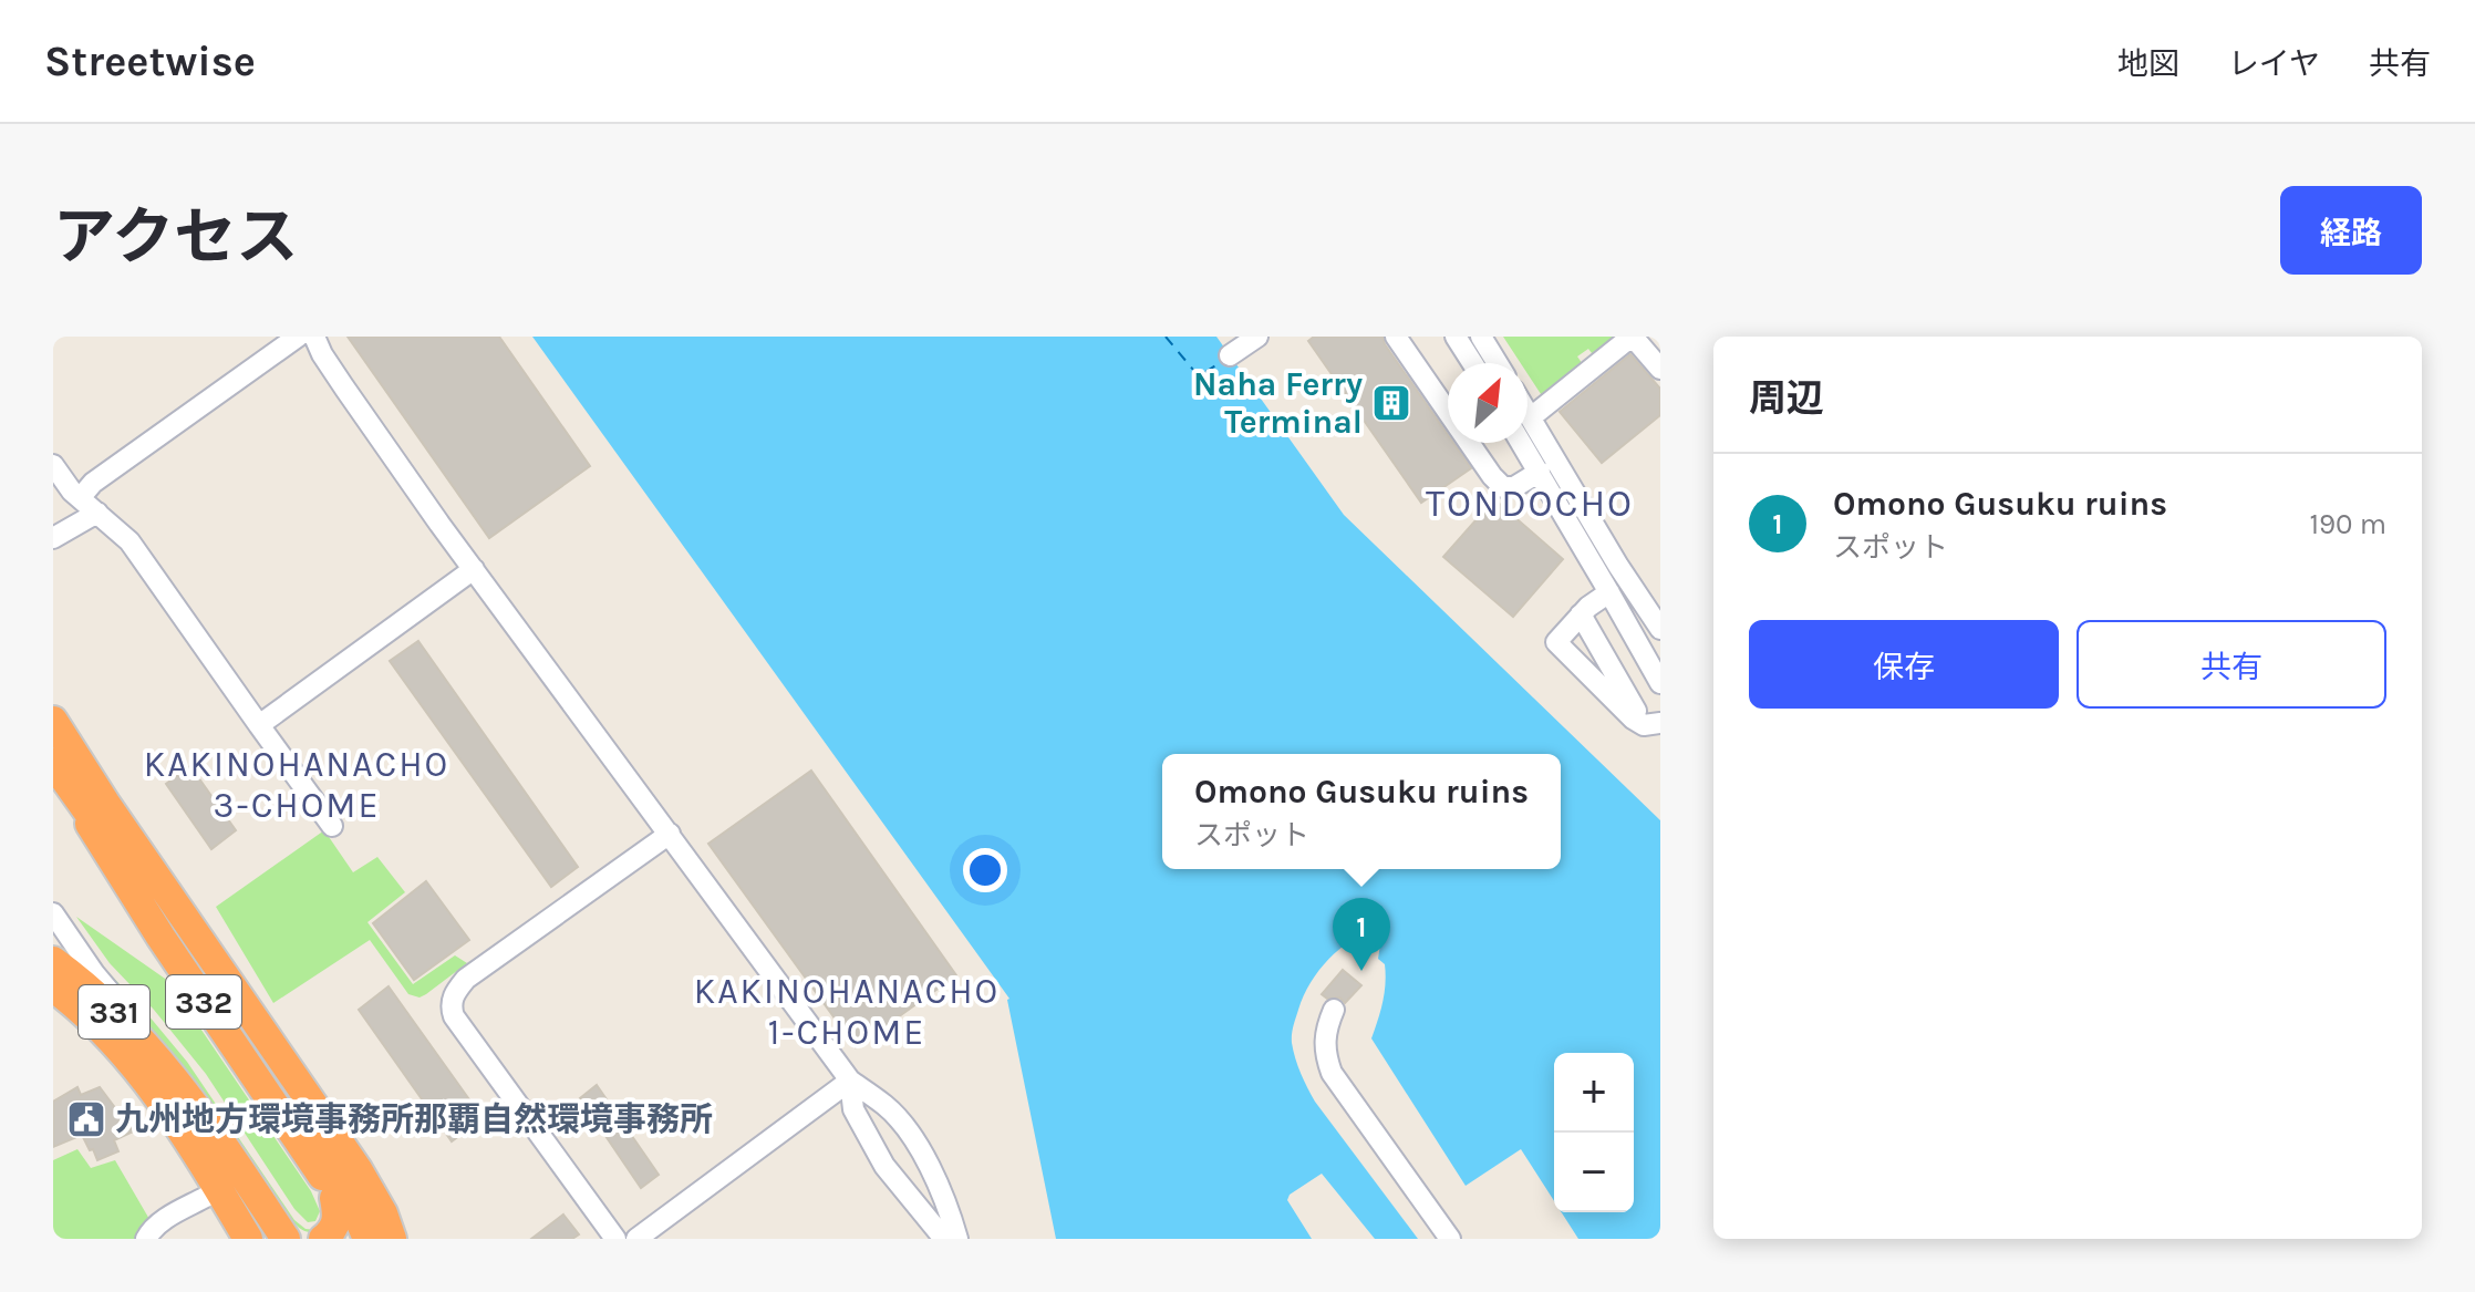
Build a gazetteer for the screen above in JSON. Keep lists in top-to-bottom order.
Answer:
{
  "streets": {
    "highway": ["332", "331"]
  },
  "districts": ["TONDOCHO", "KAKINOHANACHO 3-CHOME", "KAKINOHANACHO 1-CHOME"],
  "places": {
    "building": ["Naha Ferry Terminal"],
    "public building": ["九州地方環境事務所那覇自然環境事務所"]
  },
  "north": "top right",
  "page": {
    "header": "Streetwise",
    "nav": ["地図", "レイヤ", "共有"],
    "title": "アクセス",
    "buttons": [
      "経路",
      ["保存", "共有"]
    ],
    "heading": "周辺",
    "list": [
      {
        "mark": "1",
        "name": "Omono Gusuku ruins",
        "note": "スポット",
        "value": "190 m"
      }
    ],
    "popup": ["Omono Gusuku ruins", "スポット"],
    "pins": "1",
    "map_buttons": ["+", "−"]
  }
}
